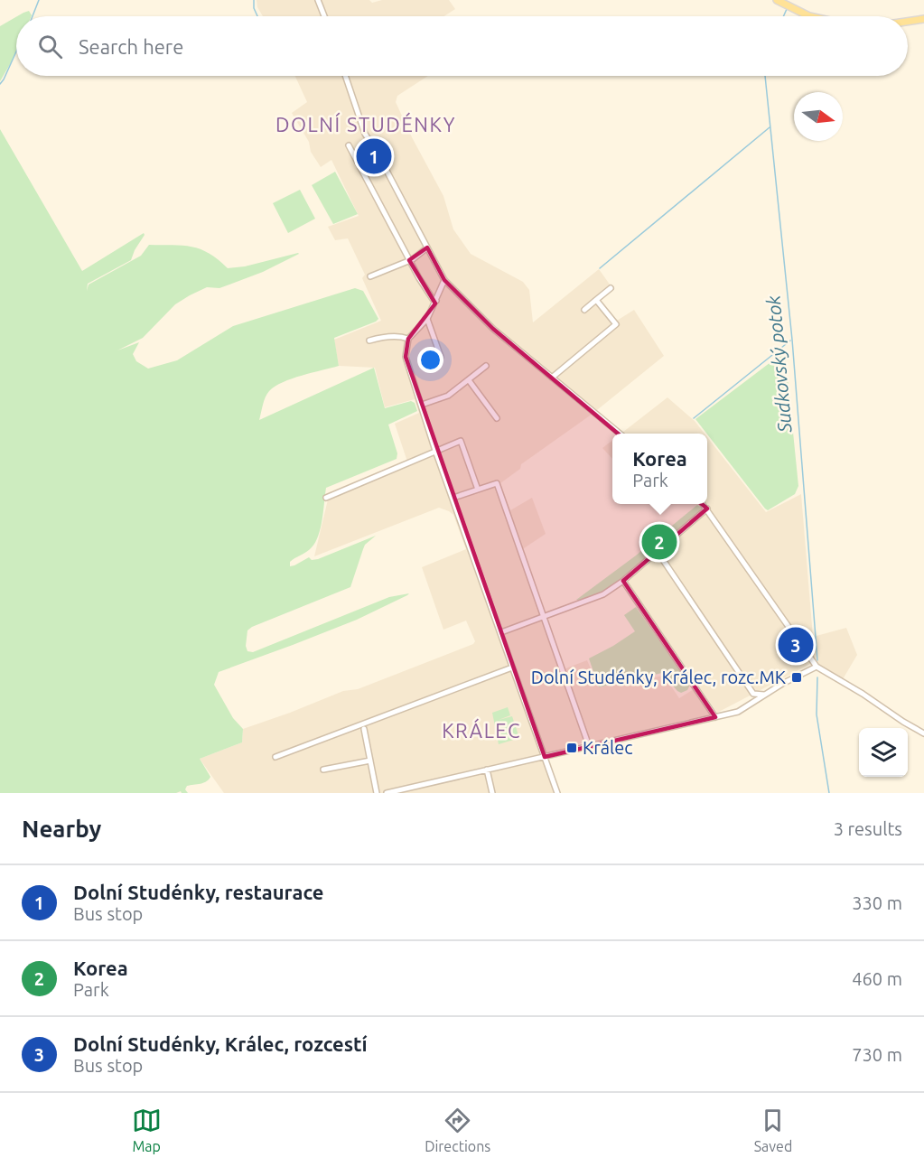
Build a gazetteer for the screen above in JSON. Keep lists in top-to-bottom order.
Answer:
{
  "districts": ["DOLNÍ STUDÉNKY", "KRÁLEC"],
  "water": ["Sudkovský potok"],
  "places": {
    "transit": ["Dolní Studénky, Králec, rozc.MK", "Králec"]
  },
  "north": "right",
  "page": {
    "search": "Search here",
    "pins": ["1", "2", "3"],
    "popup": ["Korea", "Park"],
    "heading": ["Nearby", "3 results"],
    "list": [
      {
        "mark": "1",
        "name": "Dolní Studénky, restaurace",
        "note": "Bus stop",
        "value": "330 m"
      },
      {
        "mark": "2",
        "name": "Korea",
        "note": "Park",
        "value": "460 m"
      },
      {
        "mark": "3",
        "name": "Dolní Studénky, Králec, rozcestí",
        "note": "Bus stop",
        "value": "730 m"
      }
    ],
    "nav": ["Map", "Directions", "Saved"]
  }
}
